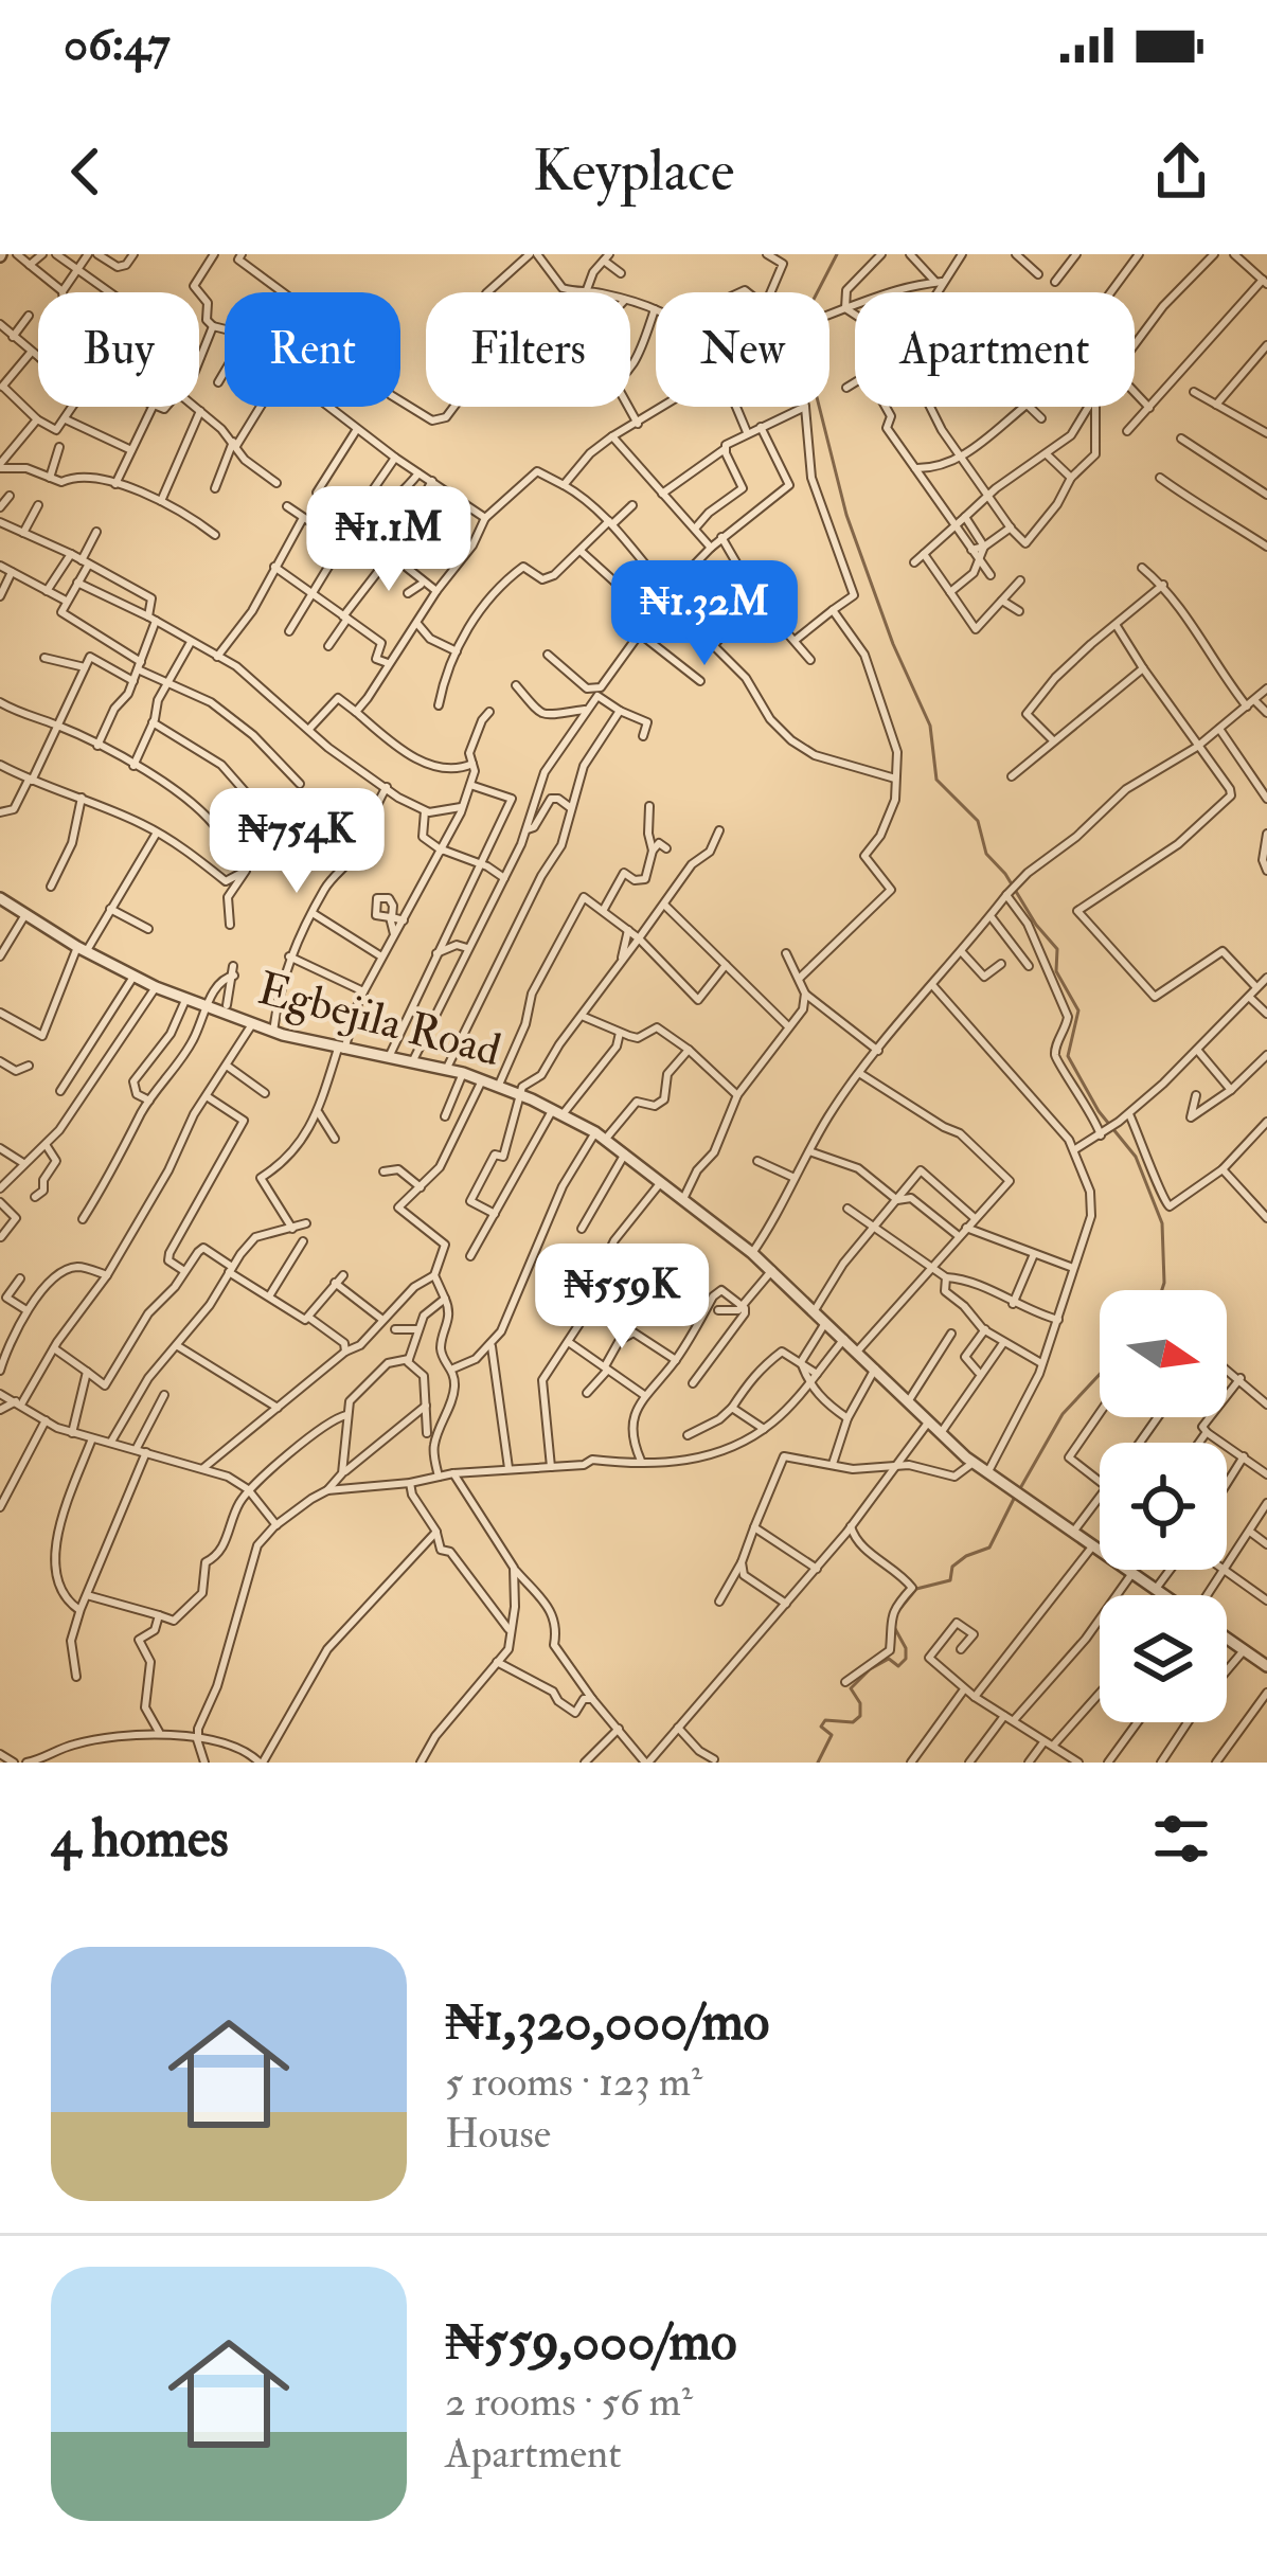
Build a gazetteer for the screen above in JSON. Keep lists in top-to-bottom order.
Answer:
{
  "streets": {
    "street": ["Egbejila Road"]
  },
  "north": "right",
  "page": {
    "status": "06:47",
    "header": "Keyplace",
    "chip": [
      "Buy",
      "Rent",
      "Filters",
      "New",
      "Apartment"
    ],
    "price": [
      "₦1.1M",
      "₦1.32M",
      "₦754K",
      "₦559K"
    ],
    "heading": "4 homes",
    "list": [
      {
        "name": "₦1,320,000/mo",
        "note": "5 rooms · 123 m² · House"
      },
      {
        "name": "₦559,000/mo",
        "note": "2 rooms · 56 m² · Apartment"
      }
    ]
  }
}
